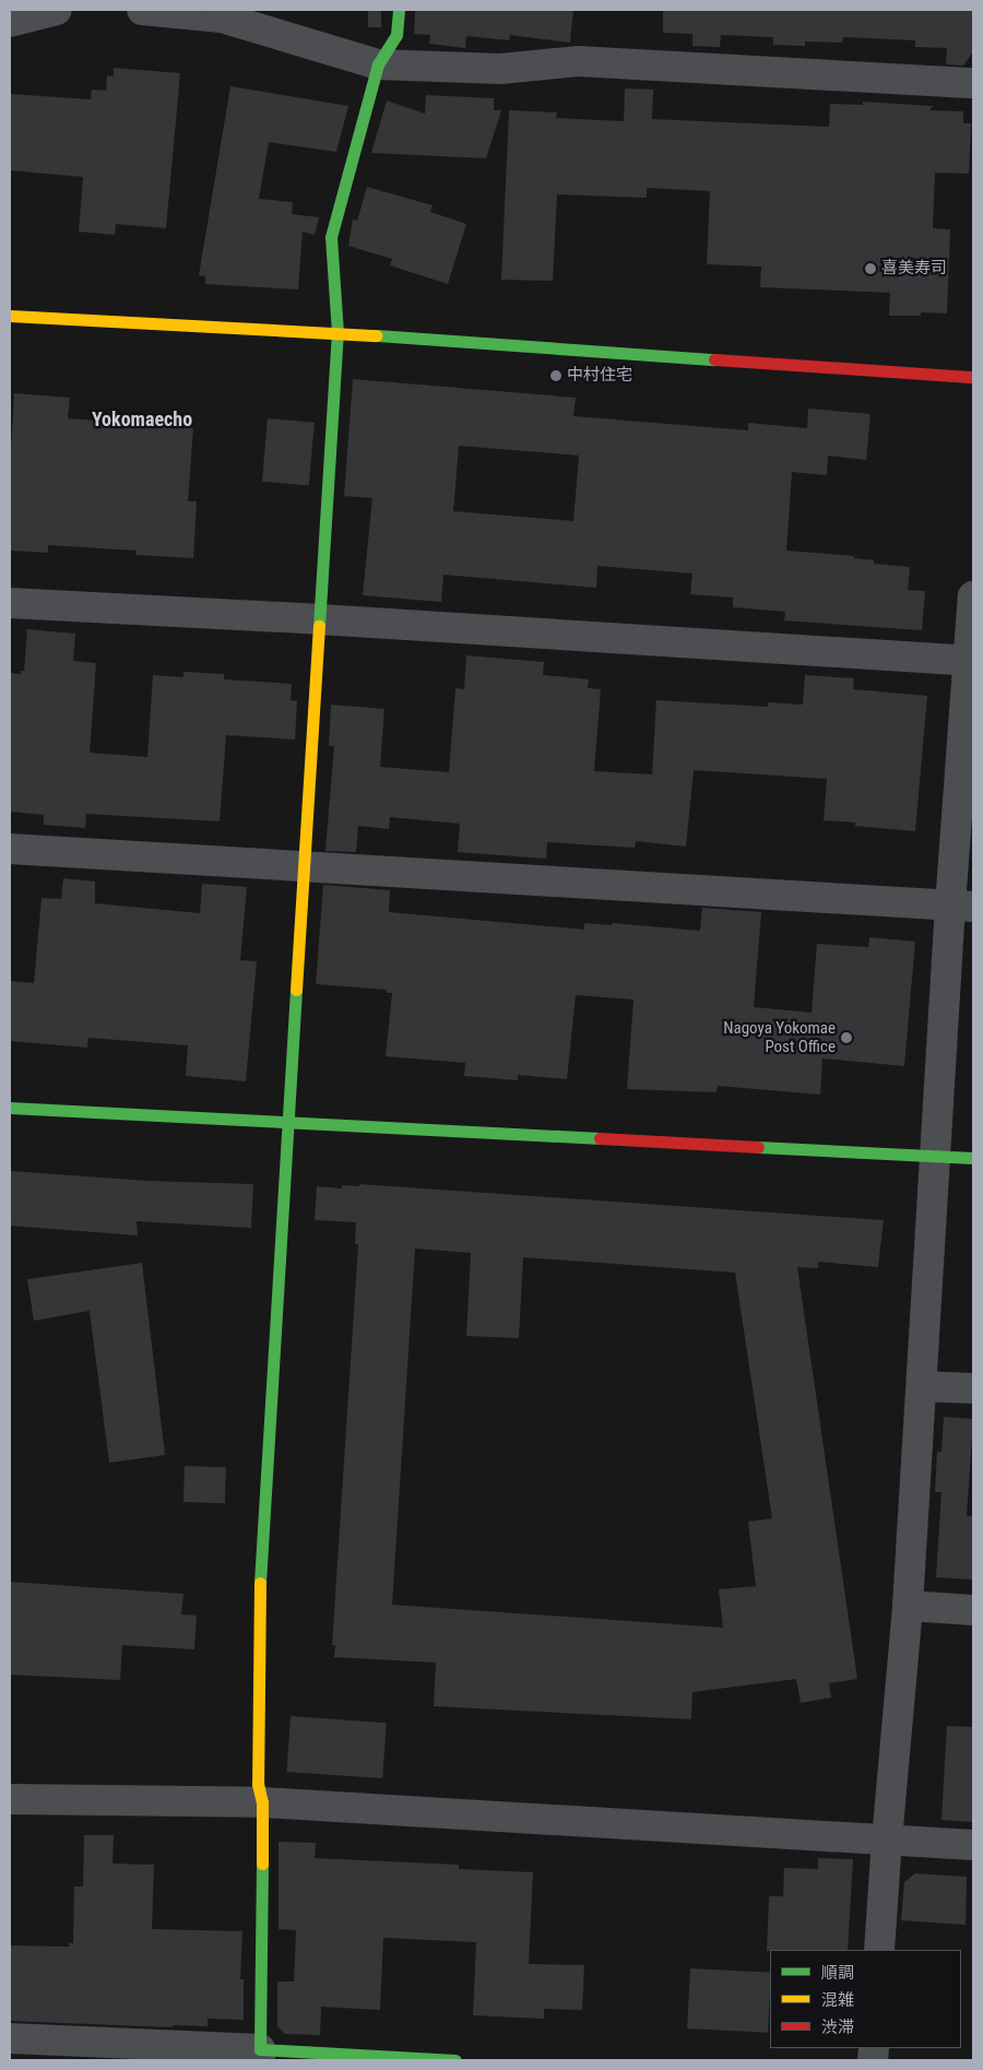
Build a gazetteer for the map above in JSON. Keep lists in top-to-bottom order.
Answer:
{
  "districts": ["Yokomaecho"],
  "places": ["喜美寿司", "中村住宅", "Nagoya Yokomae Post Office"],
  "legend": ["順調", "混雑", "渋滞"]
}
